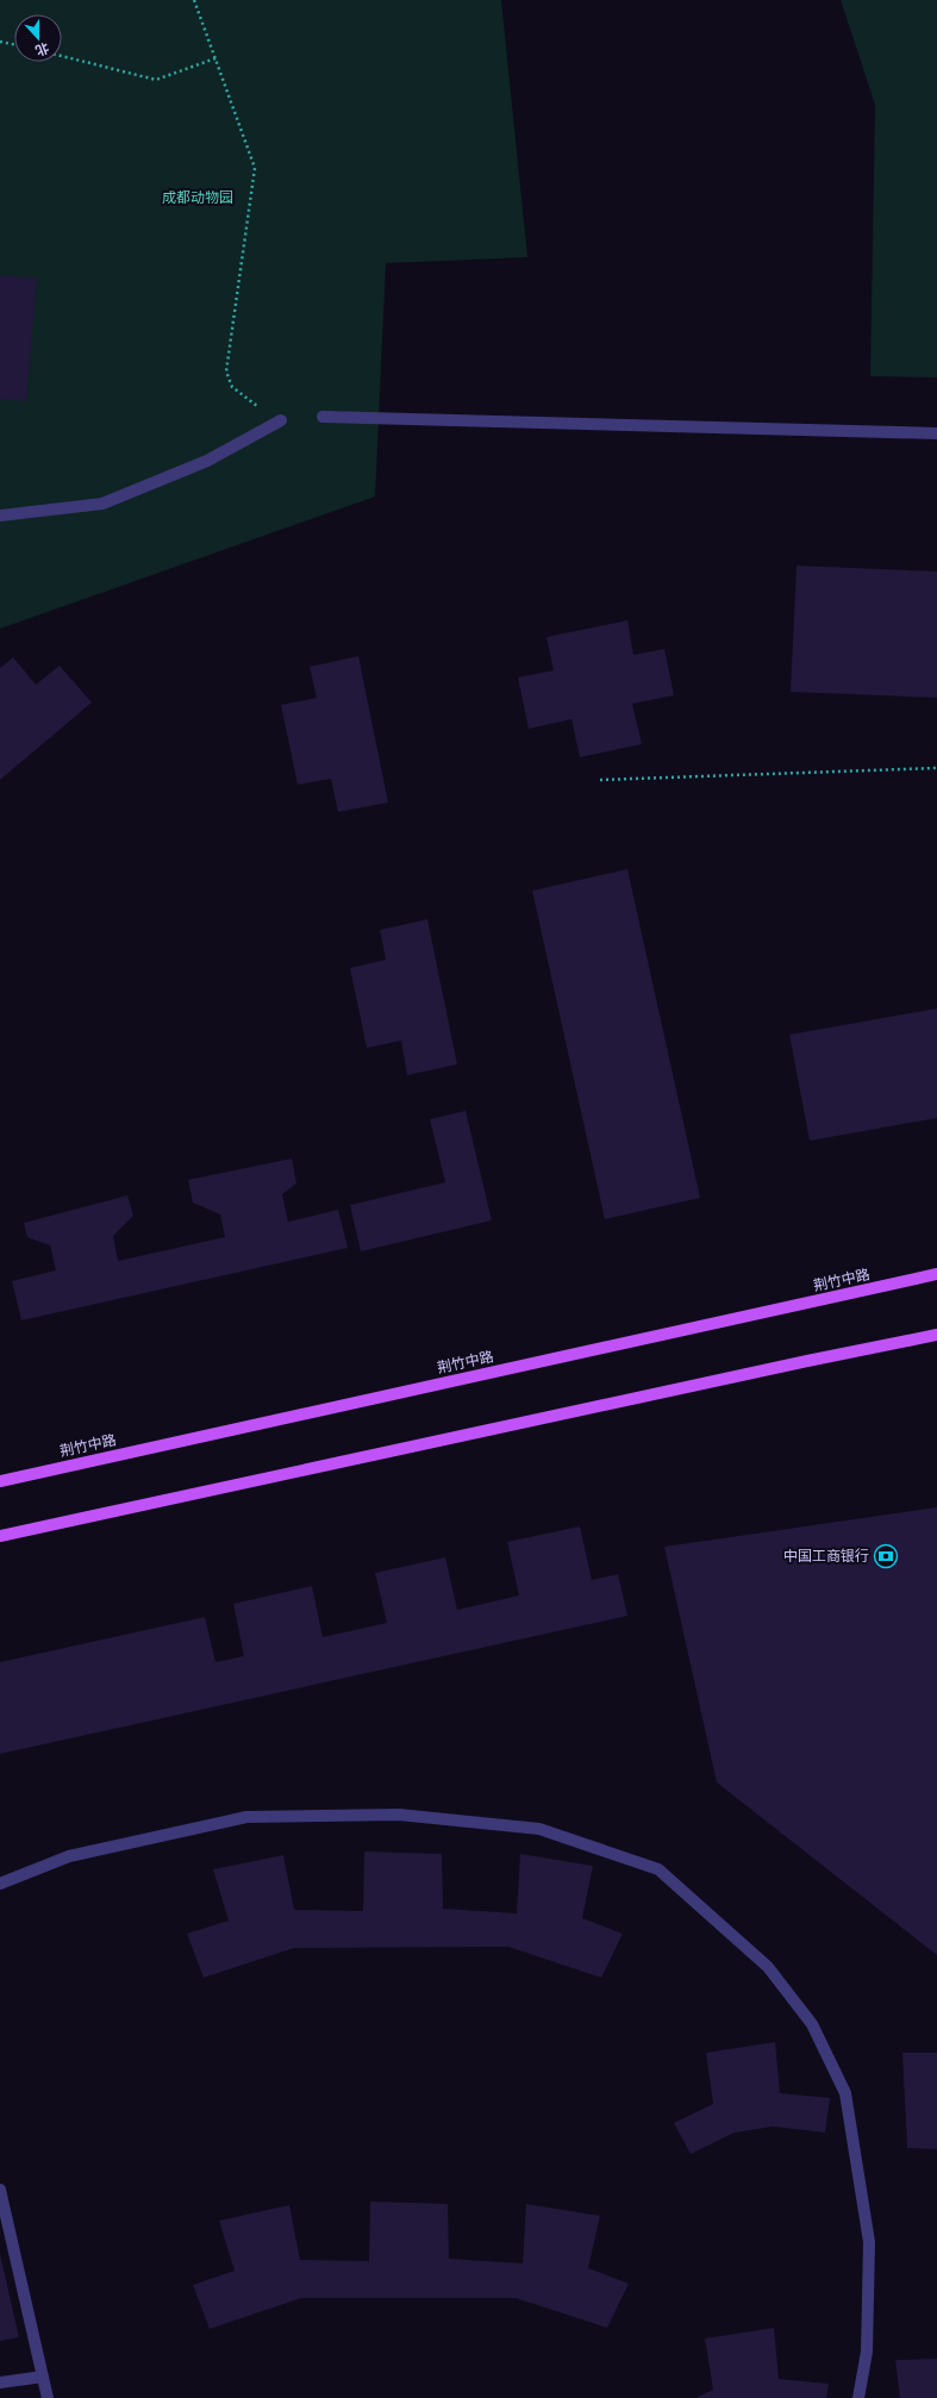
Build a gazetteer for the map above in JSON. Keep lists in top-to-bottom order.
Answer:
{
  "streets": {
    "main road": ["荆竹中路"]
  },
  "parks": ["成都动物园"],
  "places": {
    "bank": ["中国工商银行"]
  },
  "north": "bottom"
}
